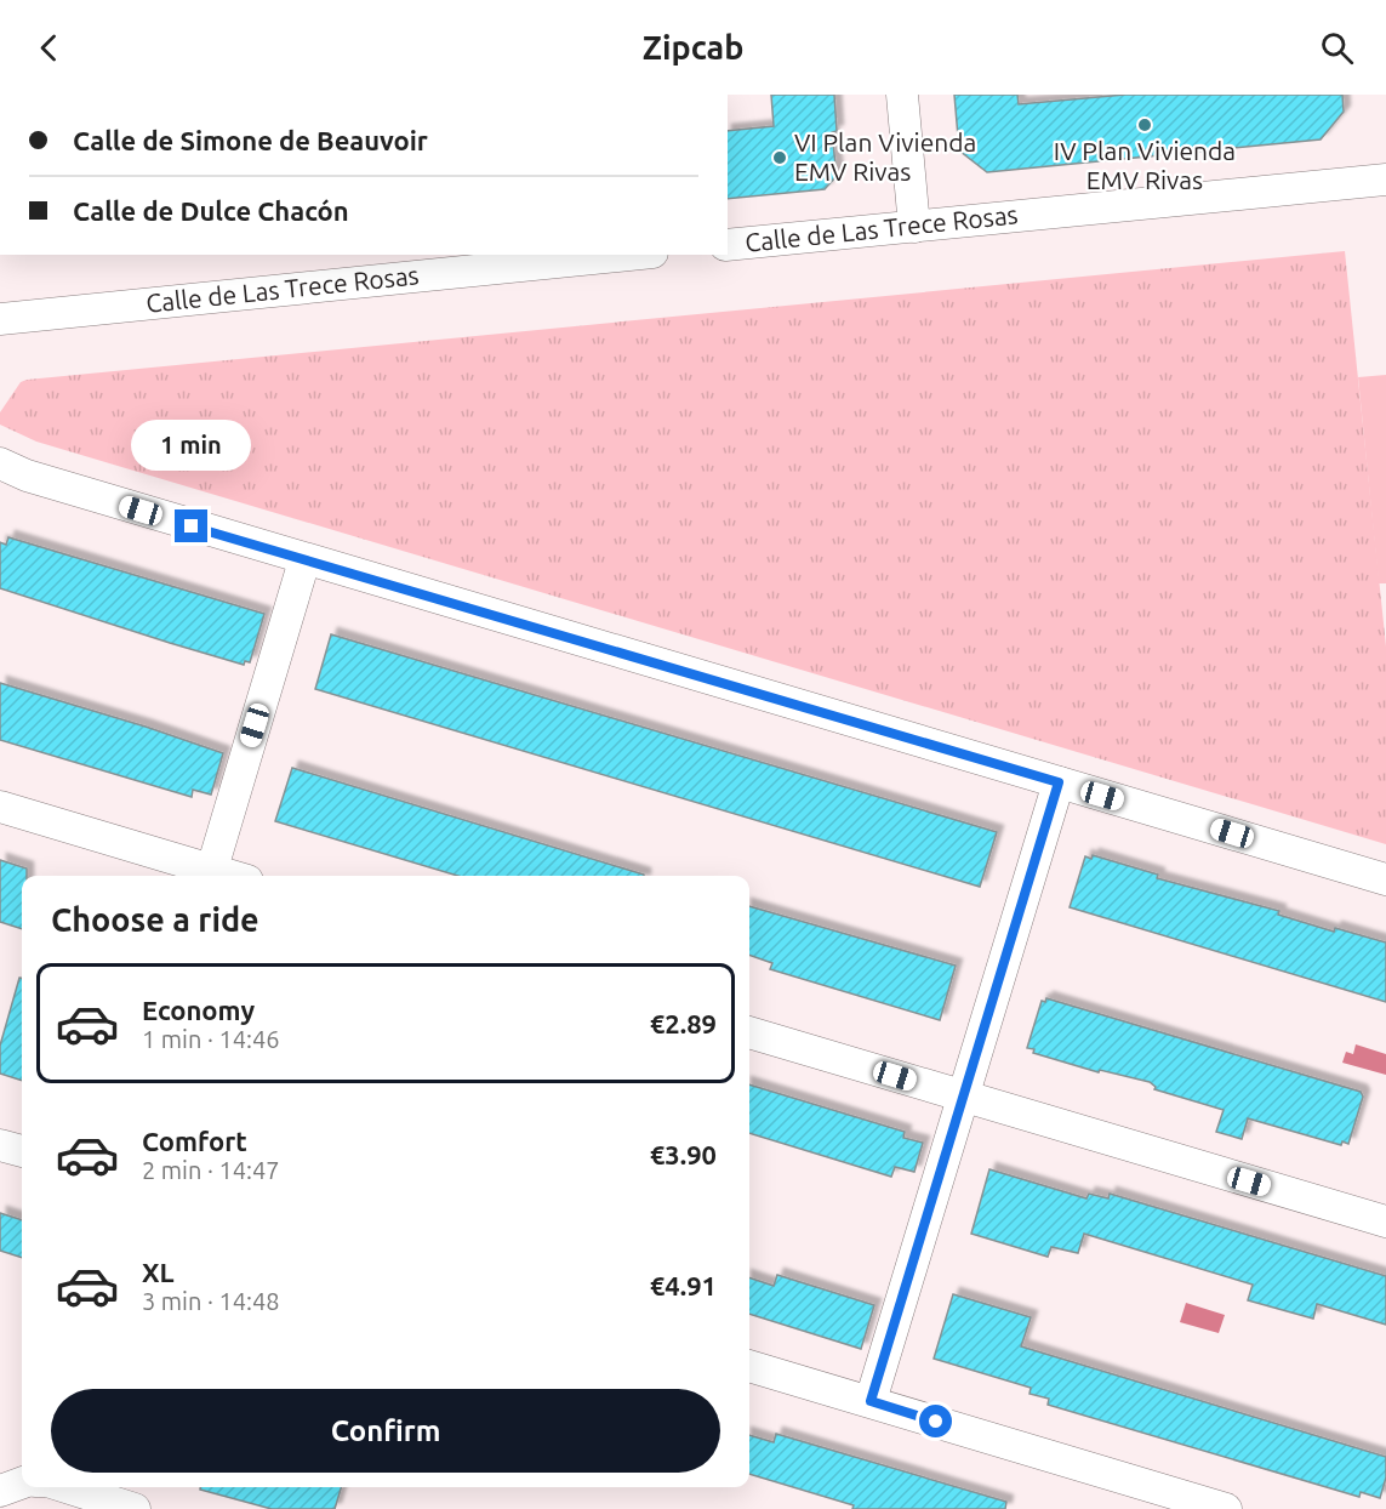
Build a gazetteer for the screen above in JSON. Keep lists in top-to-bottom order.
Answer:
{
  "streets": {
    "street": ["Calle de Las Trece Rosas"]
  },
  "places": ["IV Plan Vivienda EMV Rivas", "VI Plan Vivienda EMV Rivas"],
  "page": {
    "header": "Zipcab",
    "banner": ["Calle de Simone de Beauvoir", "Calle de Dulce Chacón"],
    "bubble": "1 min",
    "heading": "Choose a ride",
    "list": [
      {
        "name": "Economy",
        "note": "1 min · 14:46",
        "value": "€2.89"
      },
      {
        "name": "Comfort",
        "note": "2 min · 14:47",
        "value": "€3.90"
      },
      {
        "name": "XL",
        "note": "3 min · 14:48",
        "value": "€4.91"
      }
    ],
    "buttons": "Confirm"
  }
}
